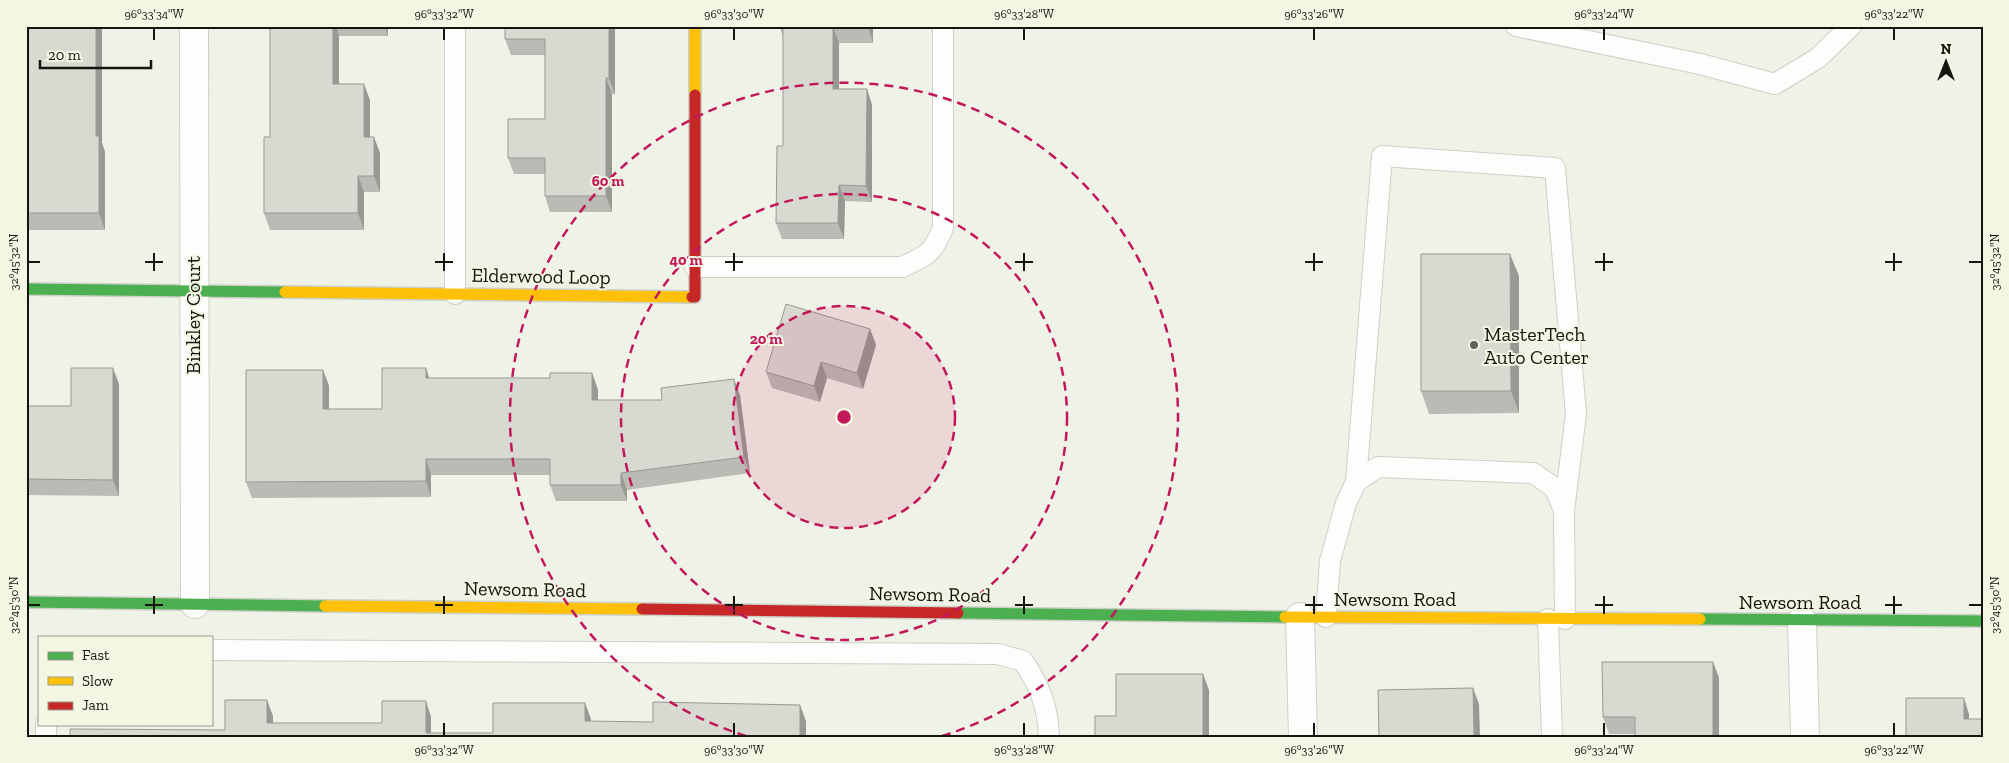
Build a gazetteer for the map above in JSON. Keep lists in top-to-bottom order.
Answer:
{
  "streets": {
    "street": ["Elderwood Loop", "Binkley Court", "Newsom Road"]
  },
  "crossings": [
    ["Elderwood Loop", "Binkley Court"],
    ["Binkley Court", "Newsom Road"]
  ],
  "places": ["MasterTech Auto Center"],
  "legend": ["Fast", "Slow", "Jam"],
  "scale_bar": "20 m",
  "north": "top",
  "coordinates": [
    "96°33'34\"W",
    "96°33'32\"W",
    "96°33'30\"W",
    "96°33'28\"W",
    "96°33'26\"W",
    "96°33'24\"W",
    "96°33'22\"W",
    "32°45'32\"N",
    "32°45'30\"N"
  ],
  "rings": ["60 m", "40 m", "20 m"]
}
